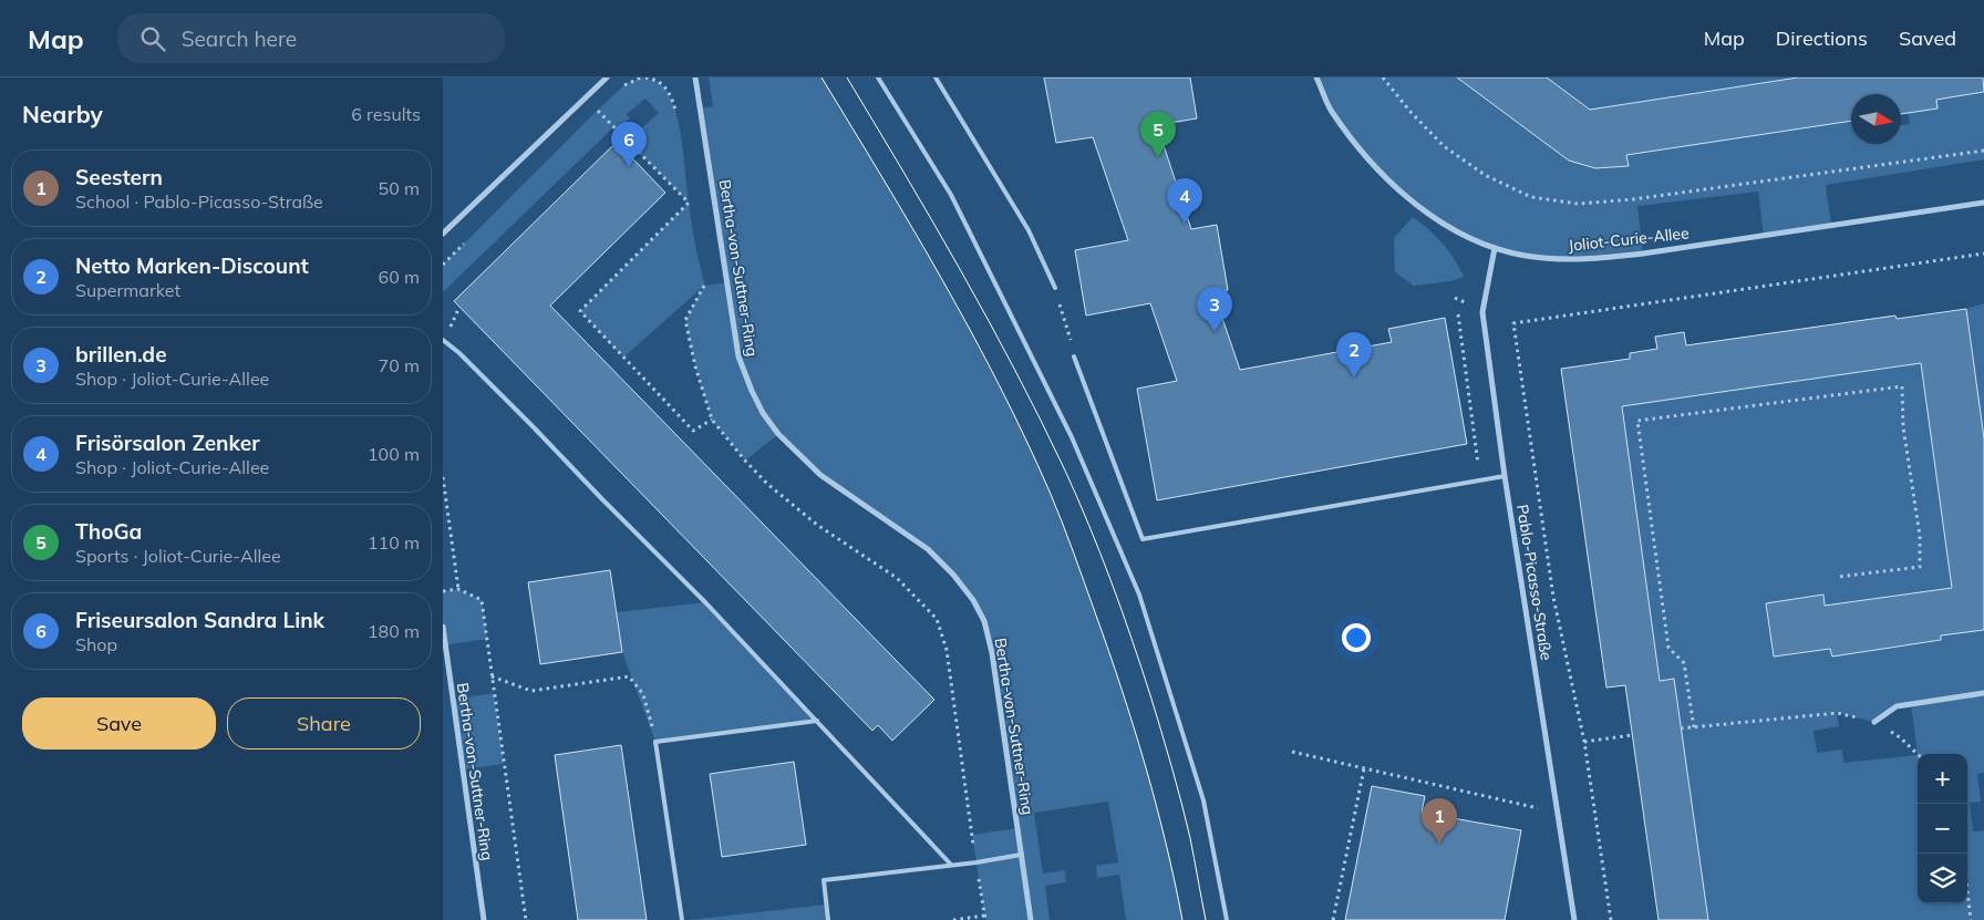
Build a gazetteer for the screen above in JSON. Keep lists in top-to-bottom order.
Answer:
{
  "streets": {
    "street": ["Joliot-Curie-Allee", "Bertha-von-Suttner-Ring", "Pablo-Picasso-Straße"]
  },
  "crossings": [
    ["Joliot-Curie-Allee", "Pablo-Picasso-Straße"]
  ],
  "north": "right",
  "page": {
    "header": "Map",
    "search": "Search here",
    "nav": ["Map", "Directions", "Saved"],
    "heading": ["Nearby", "6 results"],
    "pins": [
      "5",
      "6",
      "4",
      "3",
      "2",
      "1"
    ],
    "list": [
      {
        "mark": "1",
        "name": "Seestern",
        "note": "School · Pablo-Picasso-Straße",
        "value": "50 m"
      },
      {
        "mark": "2",
        "name": "Netto Marken-Discount",
        "note": "Supermarket",
        "value": "60 m"
      },
      {
        "mark": "3",
        "name": "brillen.de",
        "note": "Shop · Joliot-Curie-Allee",
        "value": "70 m"
      },
      {
        "mark": "4",
        "name": "Frisörsalon Zenker",
        "note": "Shop · Joliot-Curie-Allee",
        "value": "100 m"
      },
      {
        "mark": "5",
        "name": "ThoGa",
        "note": "Sports · Joliot-Curie-Allee",
        "value": "110 m"
      },
      {
        "mark": "6",
        "name": "Friseursalon Sandra Link",
        "note": "Shop",
        "value": "180 m"
      }
    ],
    "buttons": ["Save", "Share"],
    "map_buttons": ["+", "−"]
  }
}
